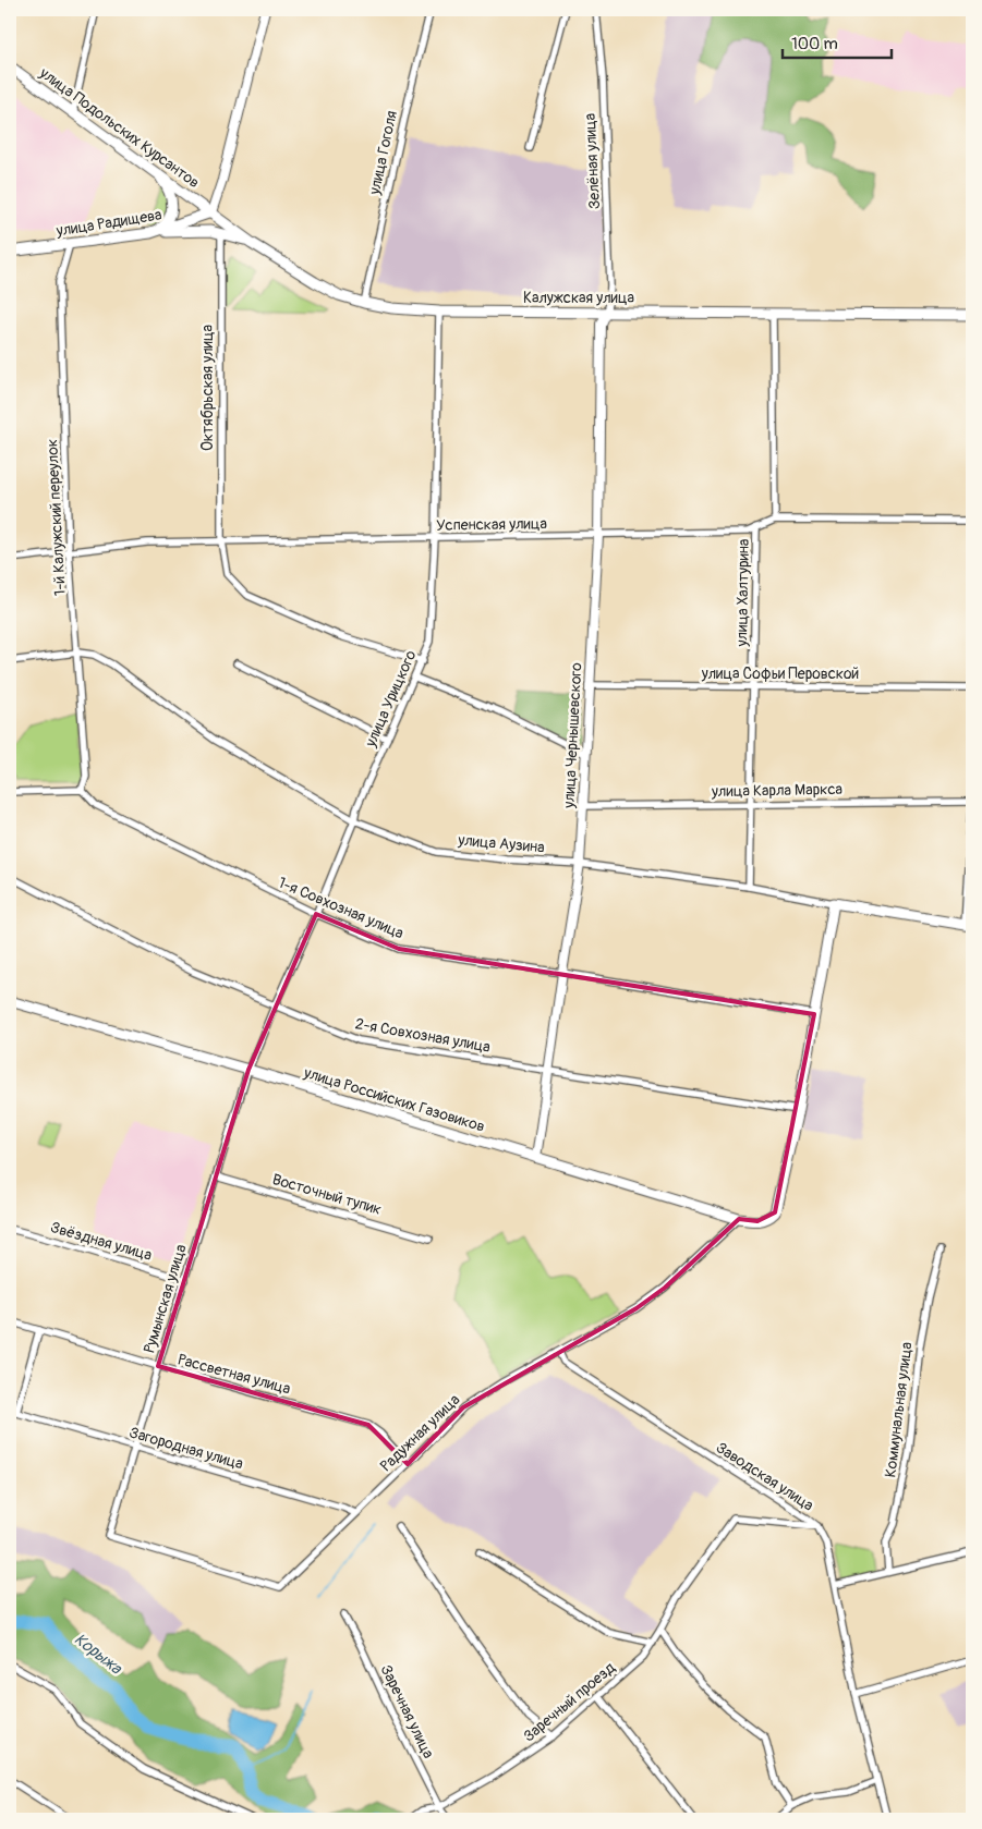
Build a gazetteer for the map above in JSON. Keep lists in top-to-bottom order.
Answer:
{
  "streets": {
    "main road": [
      "улица Подольских Курсантов",
      "улица Радищева",
      "Калужская улица",
      "улица Аузина",
      "улица Российских Газовиков"
    ],
    "street": [
      "улица Гоголя",
      "Зелёная улица",
      "Октябрьская улица",
      "1-й Калужский переулок",
      "Успенская улица",
      "улица Халтурина",
      "улица Софьи Перовской",
      "улица Урицкого",
      "улица Чернышевского",
      "улица Карла Маркса",
      "1-я Совхозная улица",
      "2-я Совхозная улица",
      "Восточный тупик",
      "Звёздная улица",
      "Румынская улица",
      "Рассветная улица",
      "Коммунальная улица",
      "Радужная улица",
      "Загородная улица",
      "Заводская улица",
      "Заречный проезд",
      "Заречная улица"
    ]
  },
  "crossings": [
    ["улица Подольских Курсантов", "улица Радищева"],
    ["улица Подольских Курсантов", "Калужская улица"],
    ["улица Гоголя", "Калужская улица"],
    ["Зелёная улица", "Калужская улица"],
    ["Зелёная улица", "улица Чернышевского"],
    ["улица Радищева", "Калужская улица"],
    ["улица Радищева", "1-й Калужский переулок"],
    ["Калужская улица", "улица Урицкого"],
    ["Калужская улица", "улица Чернышевского"],
    ["Октябрьская улица", "Успенская улица"],
    ["1-й Калужский переулок", "Успенская улица"],
    ["1-й Калужский переулок", "улица Аузина"],
    ["1-й Калужский переулок", "1-я Совхозная улица"],
    ["Успенская улица", "улица Халтурина"],
    ["Успенская улица", "улица Урицкого"],
    ["Успенская улица", "улица Чернышевского"],
    ["улица Халтурина", "улица Софьи Перовской"],
    ["улица Халтурина", "улица Карла Маркса"],
    ["улица Халтурина", "улица Аузина"],
    ["улица Софьи Перовской", "улица Чернышевского"],
    ["улица Урицкого", "улица Аузина"],
    ["улица Урицкого", "1-я Совхозная улица"],
    ["улица Урицкого", "2-я Совхозная улица"],
    ["улица Урицкого", "улица Российских Газовиков"],
    ["улица Урицкого", "Румынская улица"],
    ["улица Чернышевского", "улица Карла Маркса"],
    ["улица Чернышевского", "улица Аузина"],
    ["улица Чернышевского", "1-я Совхозная улица"],
    ["улица Чернышевского", "2-я Совхозная улица"],
    ["улица Чернышевского", "улица Российских Газовиков"],
    ["2-я Совхозная улица", "улица Российских Газовиков"],
    ["улица Российских Газовиков", "Румынская улица"],
    ["улица Российских Газовиков", "Радужная улица"],
    ["Восточный тупик", "Румынская улица"],
    ["Звёздная улица", "Румынская улица"],
    ["Румынская улица", "Рассветная улица"],
    ["Румынская улица", "Радужная улица"],
    ["Румынская улица", "Загородная улица"],
    ["Рассветная улица", "Радужная улица"],
    ["Радужная улица", "Загородная улица"],
    ["Радужная улица", "Заводская улица"],
    ["Заводская улица", "Заречный проезд"],
    ["Заречный проезд", "Заречная улица"]
  ],
  "water": ["Корыжа"],
  "scale_bar": "100 m"
}
